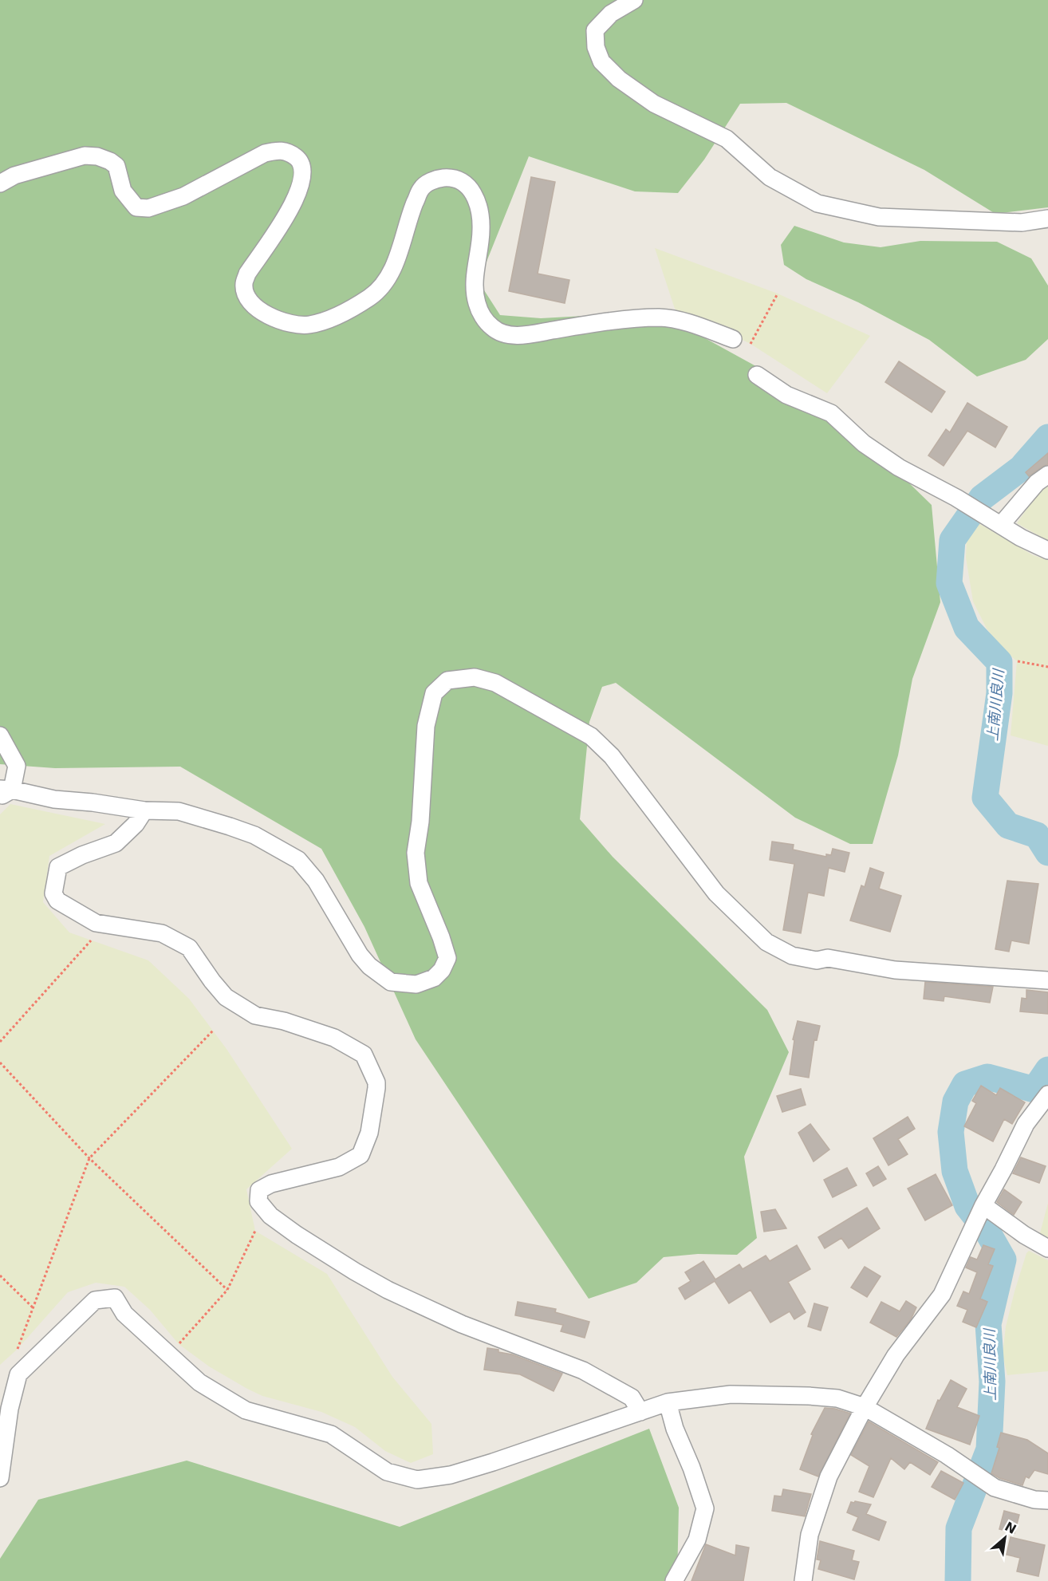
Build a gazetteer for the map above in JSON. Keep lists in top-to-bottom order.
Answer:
{
  "water": ["上南川良川"],
  "north": "top right"
}
